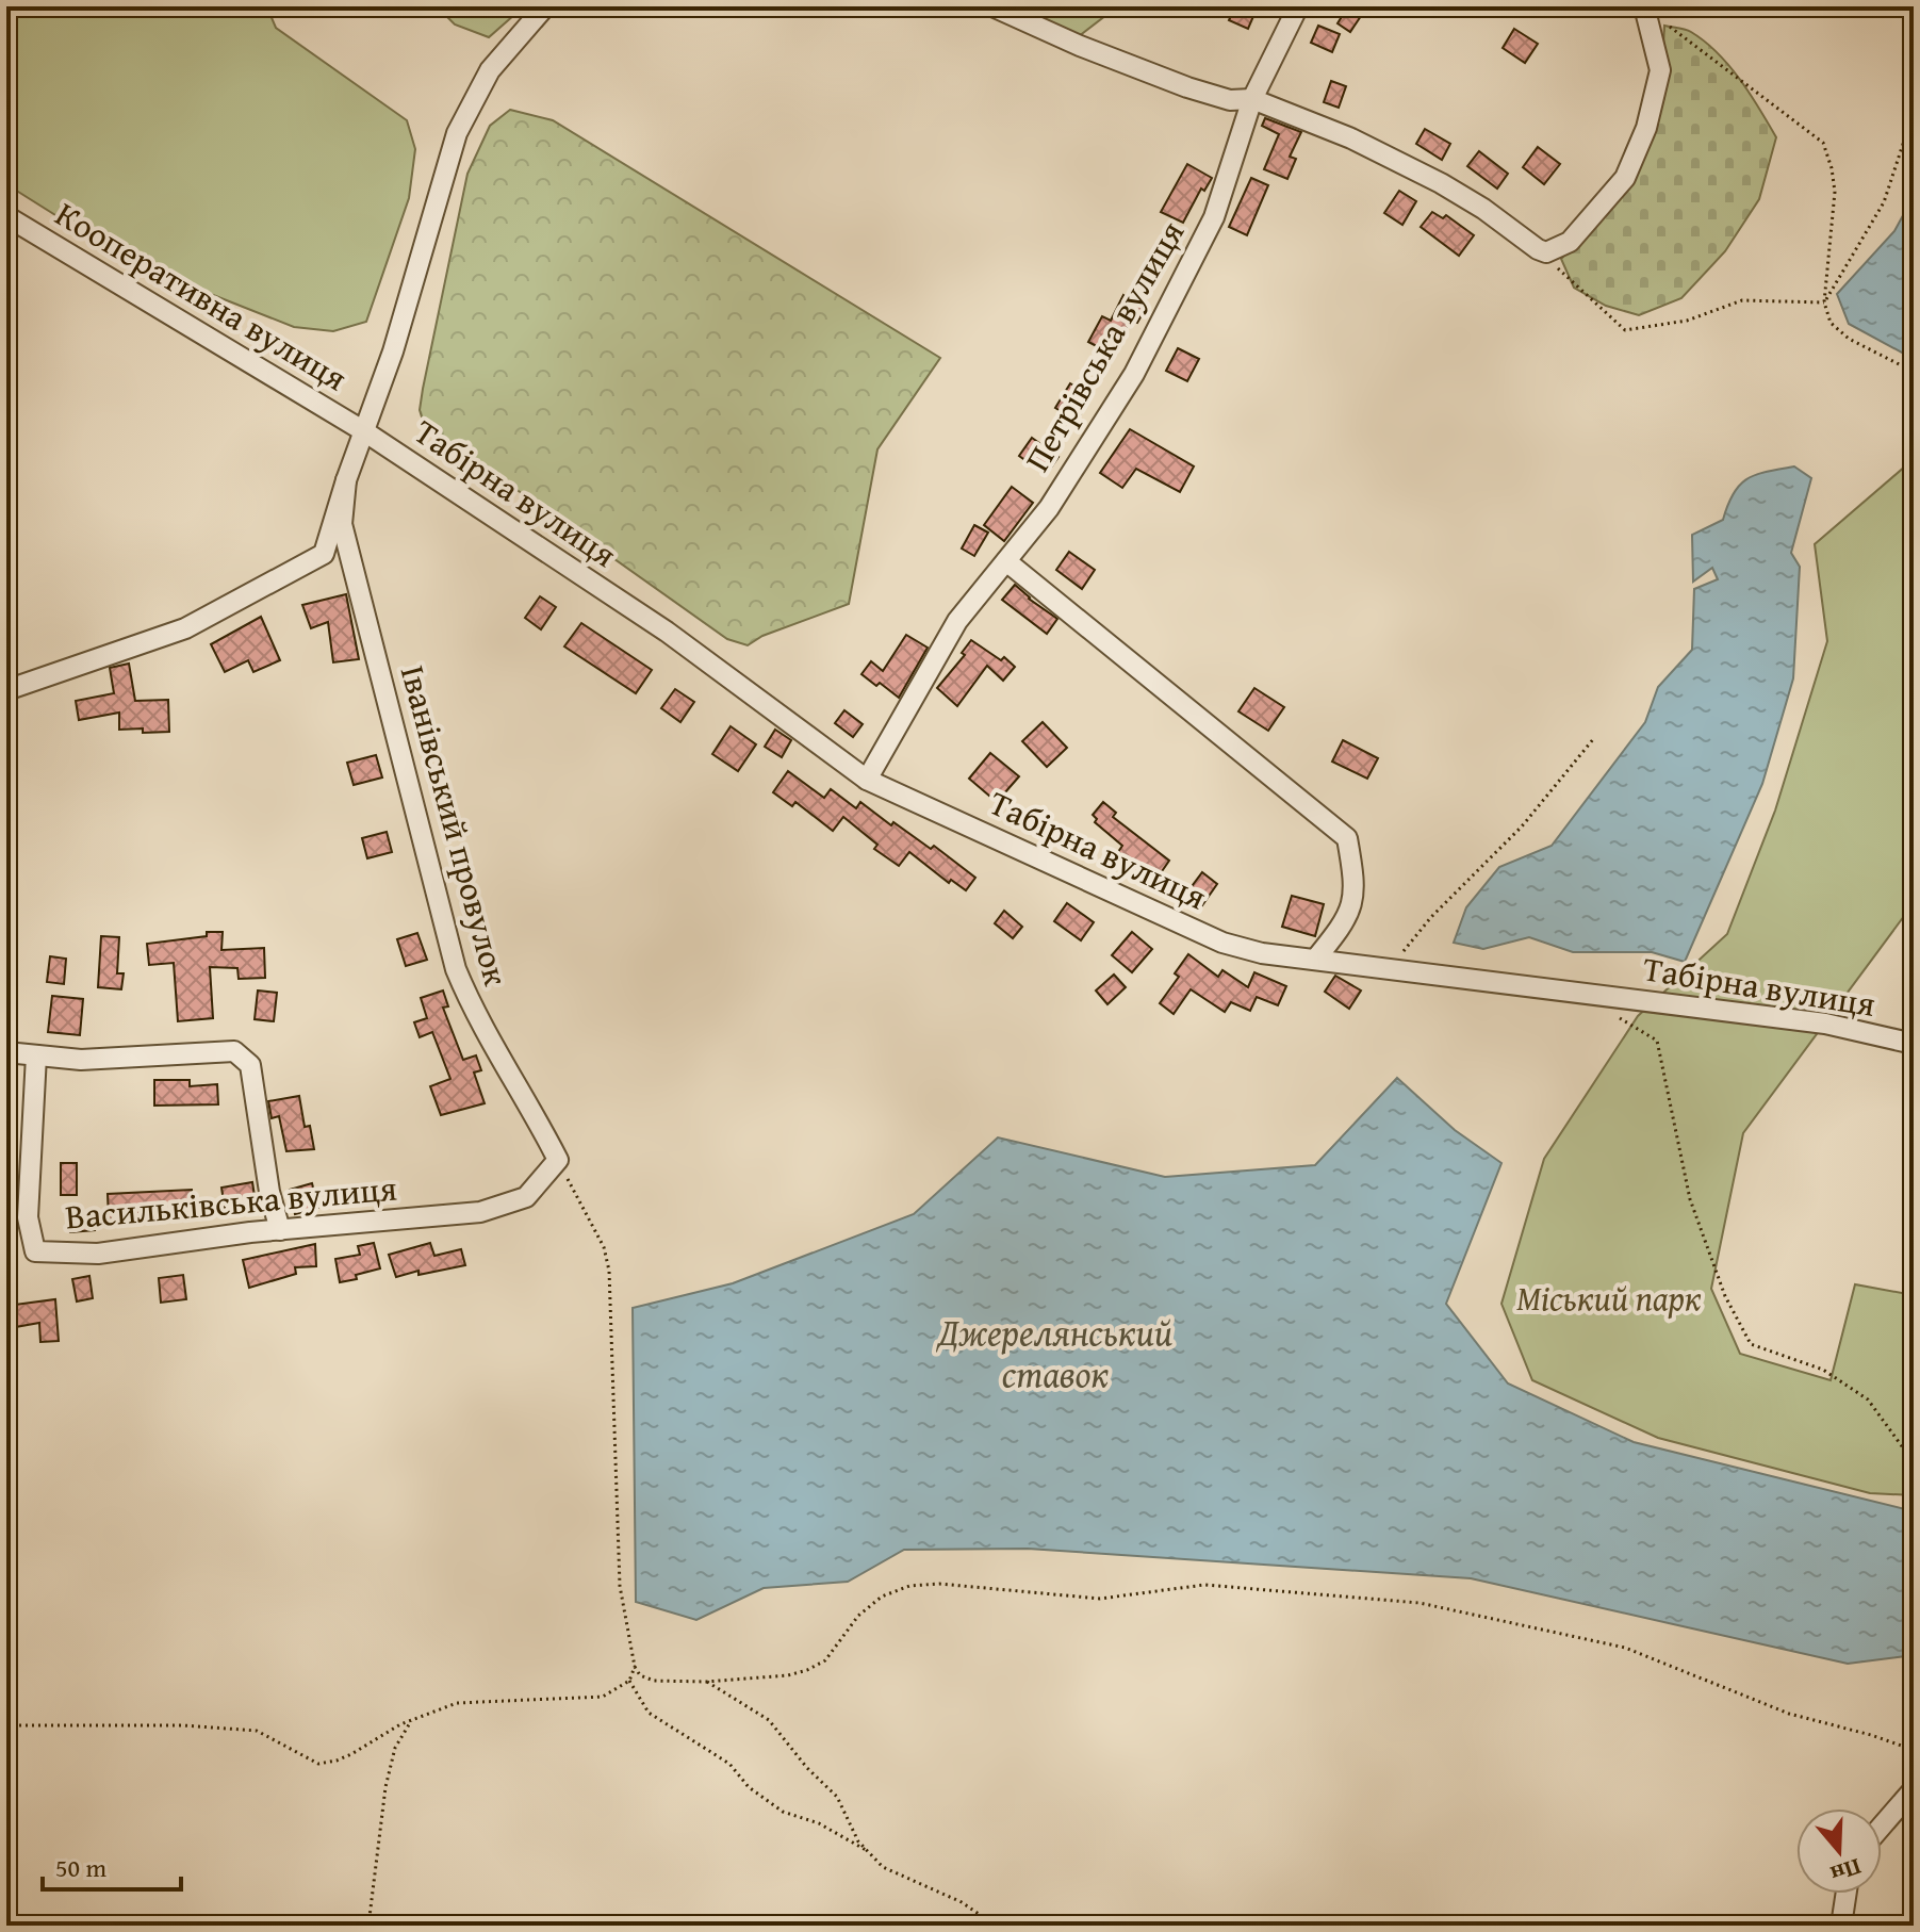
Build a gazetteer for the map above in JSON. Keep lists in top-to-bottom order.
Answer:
{
  "streets": {
    "street": [
      "Кооперативна вулиця",
      "Петрівська вулиця",
      "Табірна вулиця",
      "Іванівський провулок",
      "Васильківська вулиця"
    ]
  },
  "crossings": [
    ["Кооперативна вулиця", "Табірна вулиця"],
    ["Петрівська вулиця", "Табірна вулиця"],
    ["Іванівський провулок", "Васильківська вулиця"]
  ],
  "water": ["Джерелянський ставок"],
  "parks": ["Міський парк"],
  "scale_bar": "50 m",
  "north": "bottom"
}
